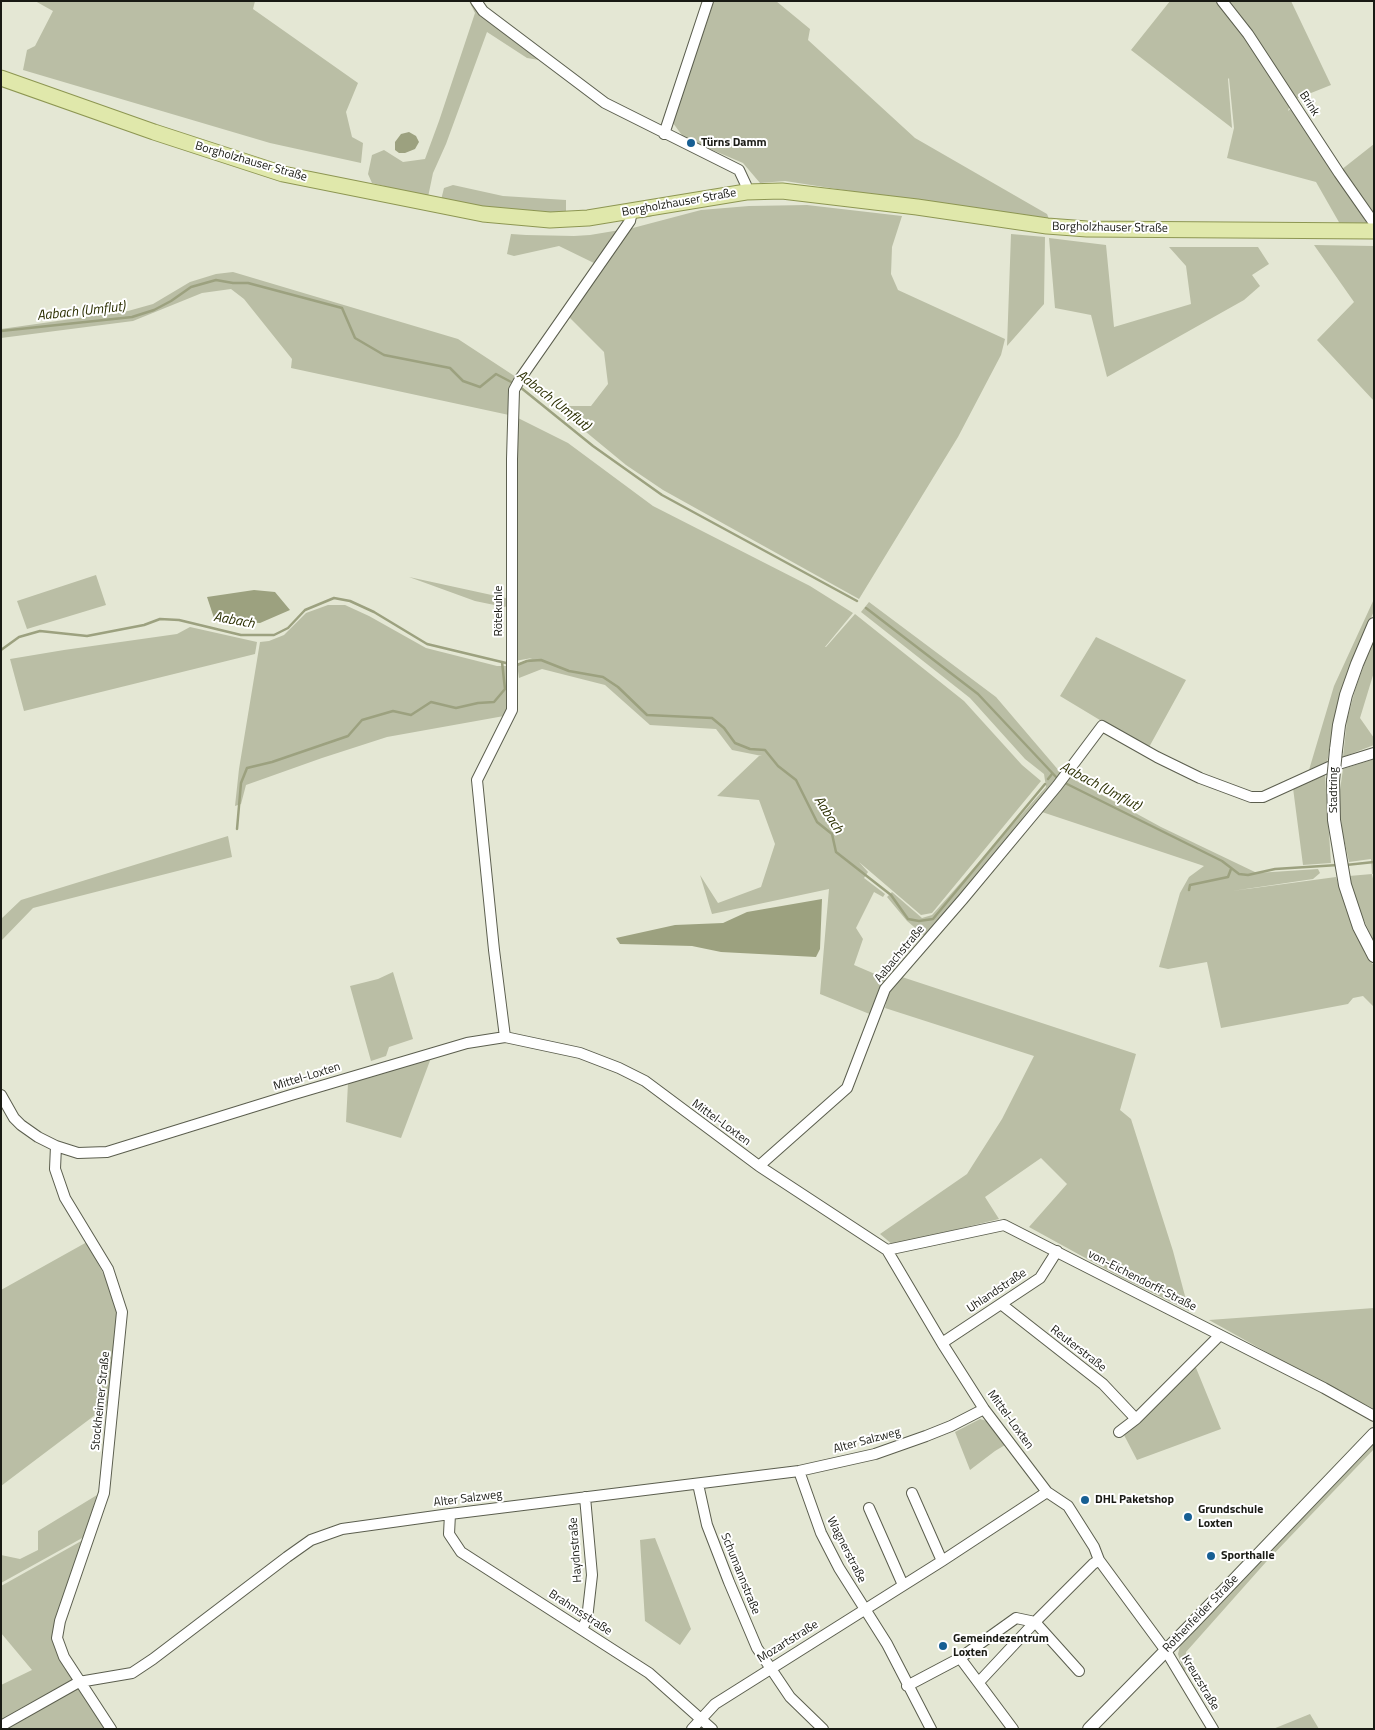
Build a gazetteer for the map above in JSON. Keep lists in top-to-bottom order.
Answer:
{
  "streets": {
    "main road": ["Borgholzhauser Straße"],
    "street": [
      "Brink",
      "Rötekuhle",
      "Stadtring",
      "Aabachstraße",
      "Mittel-Loxten",
      "von-Eichendorff-Straße",
      "Uhlandstraße",
      "Reuterstraße",
      "Stockheimer Straße",
      "Alter Salzweg",
      "Haydnstraße",
      "Wagnerstraße",
      "Schumannstraße",
      "Brahmsstraße",
      "Rothenfelder Straße",
      "Mozartstraße",
      "Kreuzstraße"
    ]
  },
  "crossings": [
    ["Borgholzhauser Straße", "Rötekuhle"],
    ["Rötekuhle", "Mittel-Loxten"],
    ["Aabachstraße", "Mittel-Loxten"],
    ["Mittel-Loxten", "von-Eichendorff-Straße"],
    ["Mittel-Loxten", "Uhlandstraße"],
    ["Mittel-Loxten", "Stockheimer Straße"],
    ["Mittel-Loxten", "Alter Salzweg"],
    ["Mittel-Loxten", "Rothenfelder Straße"],
    ["Mittel-Loxten", "Mozartstraße"],
    ["Mittel-Loxten", "Kreuzstraße"],
    ["von-Eichendorff-Straße", "Uhlandstraße"],
    ["Uhlandstraße", "Reuterstraße"],
    ["Stockheimer Straße", "Alter Salzweg"],
    ["Alter Salzweg", "Haydnstraße"],
    ["Alter Salzweg", "Wagnerstraße"],
    ["Alter Salzweg", "Schumannstraße"],
    ["Alter Salzweg", "Brahmsstraße"],
    ["Haydnstraße", "Brahmsstraße"],
    ["Wagnerstraße", "Mozartstraße"],
    ["Schumannstraße", "Mozartstraße"],
    ["Brahmsstraße", "Mozartstraße"],
    ["Rothenfelder Straße", "Kreuzstraße"]
  ],
  "water": ["Aabach (Umflut)", "Aabach"],
  "places": [
    "Türns Damm",
    "DHL Paketshop",
    "Grundschule Loxten",
    "Sporthalle",
    "Gemeindezentrum Loxten"
  ]
}
